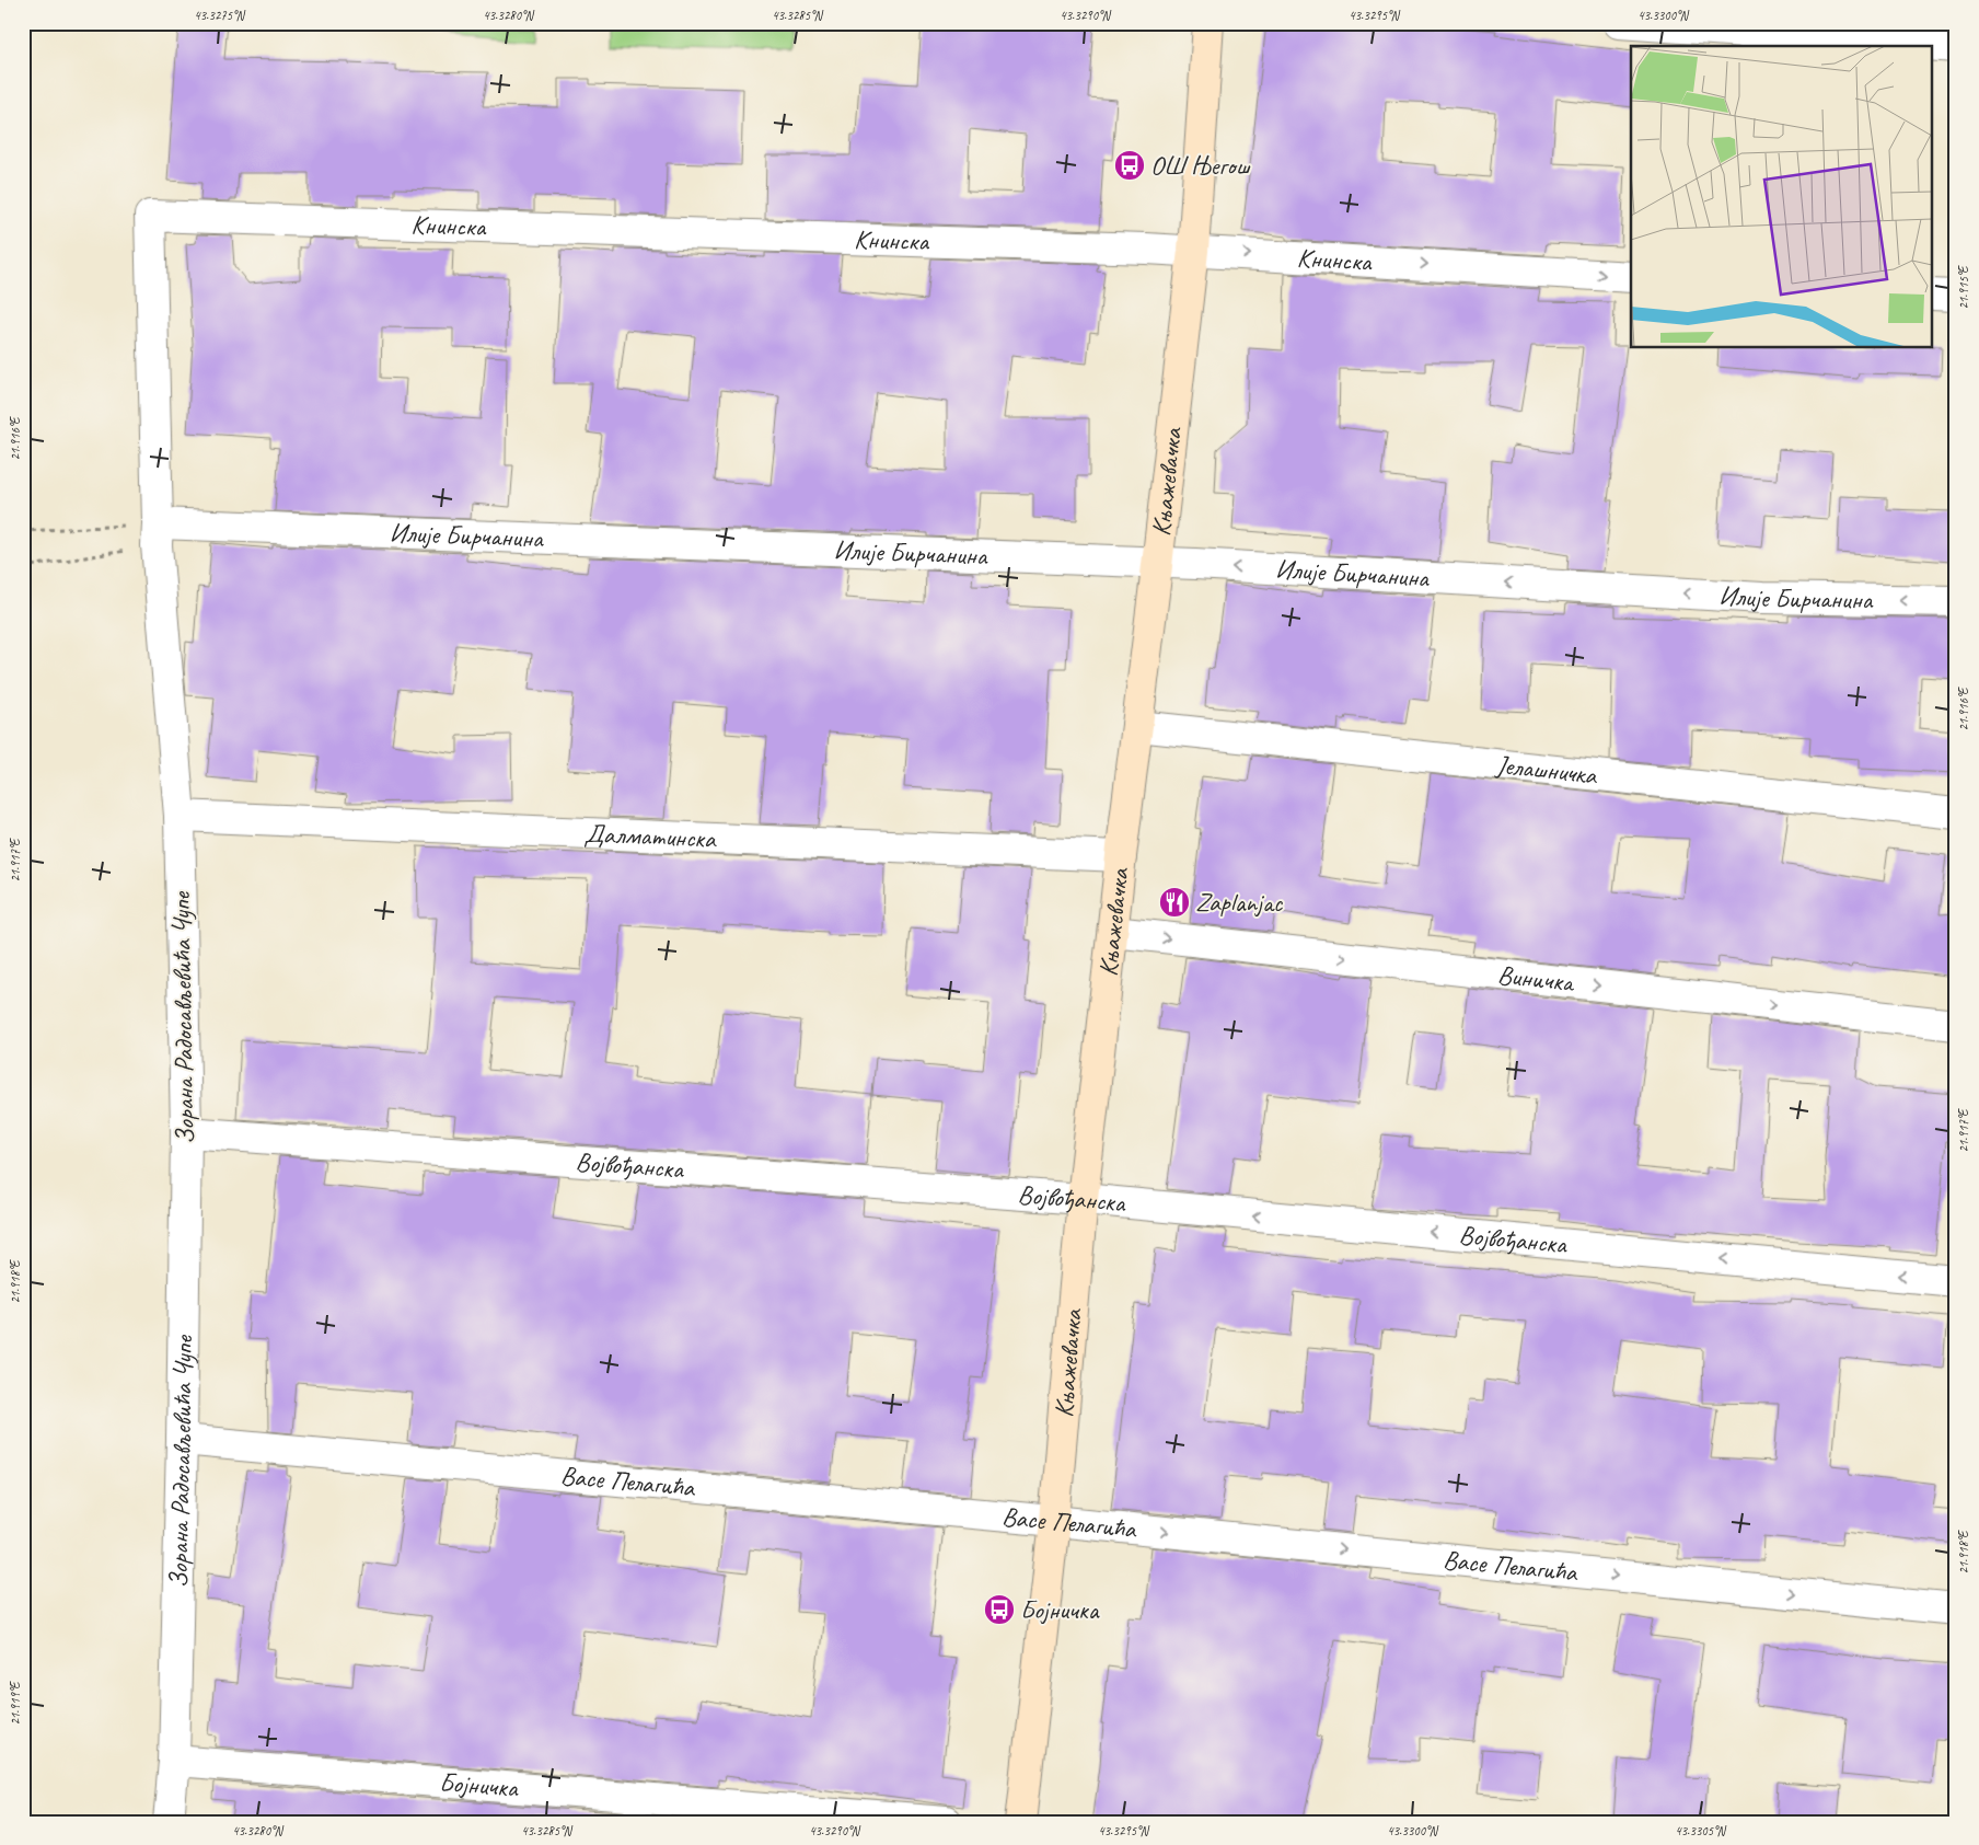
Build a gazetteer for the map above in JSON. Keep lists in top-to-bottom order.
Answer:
{
  "streets": {
    "main road": ["Књажевачка"],
    "street": [
      "Книнска",
      "Илије Бирчанина",
      "Јелашничка",
      "Далматинска",
      "Виничка",
      "Зорана Радосављевића Чупе",
      "Војвођанска",
      "Васе Пелагића",
      "Бојничка"
    ]
  },
  "crossings": [
    ["Книнска", "Књажевачка"],
    ["Книнска", "Зорана Радосављевића Чупе"],
    ["Књажевачка", "Илије Бирчанина"],
    ["Књажевачка", "Јелашничка"],
    ["Књажевачка", "Далматинска"],
    ["Књажевачка", "Виничка"],
    ["Књажевачка", "Војвођанска"],
    ["Књажевачка", "Васе Пелагића"],
    ["Илије Бирчанина", "Зорана Радосављевића Чупе"],
    ["Далматинска", "Зорана Радосављевића Чупе"],
    ["Зорана Радосављевића Чупе", "Војвођанска"],
    ["Зорана Радосављевића Чупе", "Васе Пелагића"],
    ["Зорана Радосављевића Чупе", "Бојничка"]
  ],
  "one_way": [
    "Илије Бирчанина",
    "Виничка",
    "Војвођанска",
    "Васе Пелагића"
  ],
  "places": {
    "bus stop": ["ОШ Његош", "Бојничка"],
    "restaurant": ["Zaplanjac"]
  },
  "coordinates": [
    "43.3275°N",
    "43.3280°N",
    "43.3285°N",
    "43.3290°N",
    "43.3295°N",
    "43.3300°N",
    "21.915°E",
    "21.916°E",
    "21.917°E",
    "21.918°E",
    "21.919°E",
    "43.3305°N"
  ]
}
